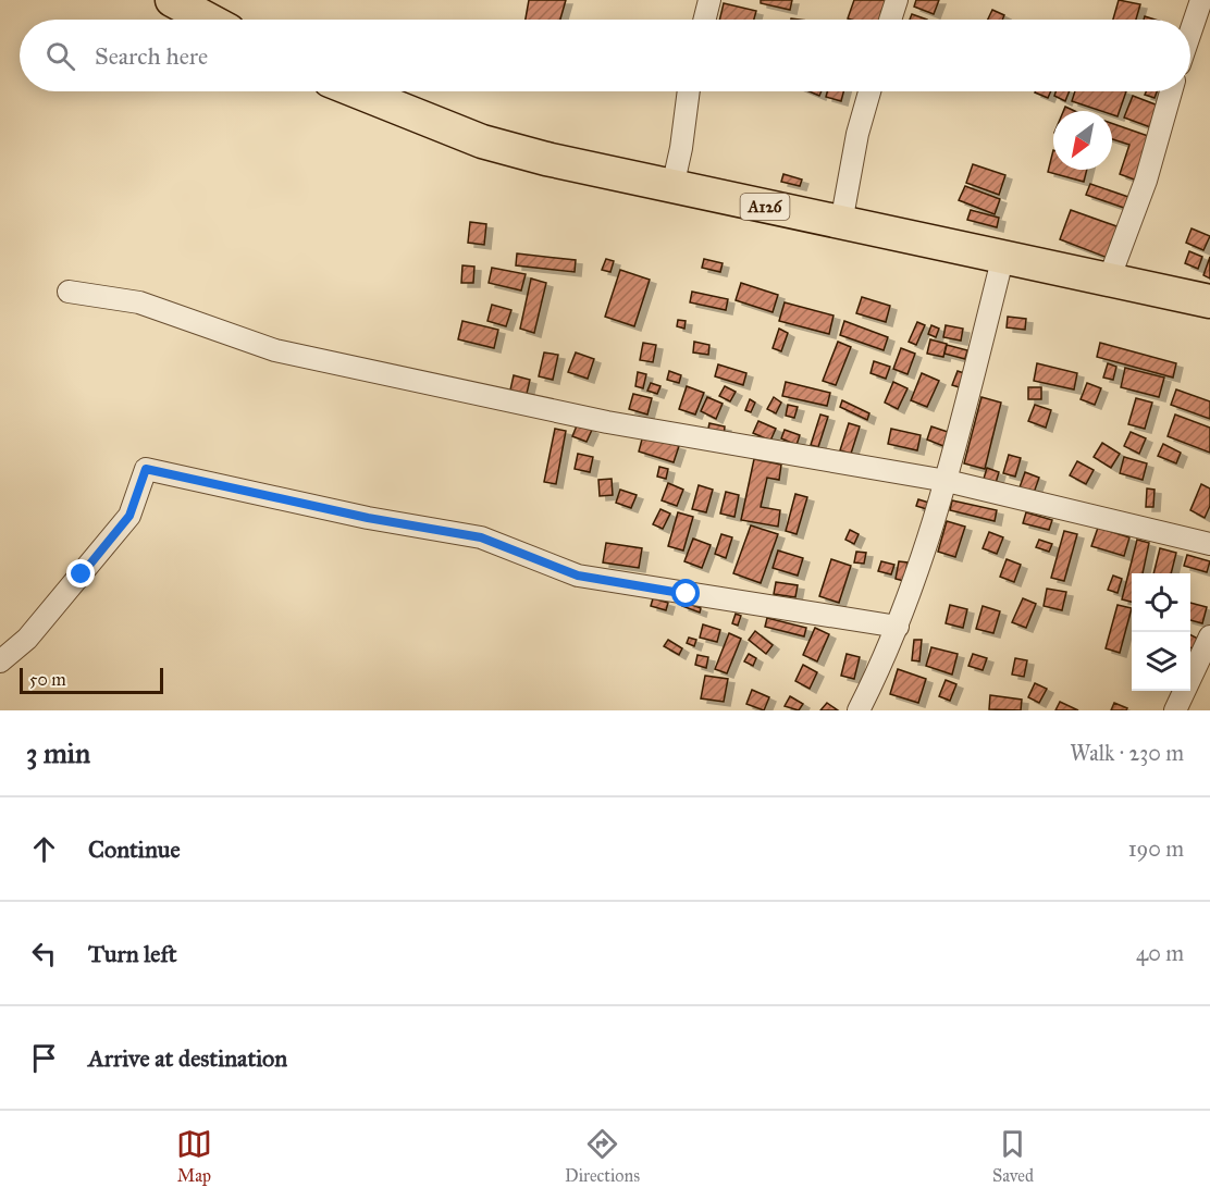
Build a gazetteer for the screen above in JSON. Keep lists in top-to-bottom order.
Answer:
{
  "streets": {
    "highway": ["A126"]
  },
  "scale_bar": "50 m",
  "north": "bottom left",
  "page": {
    "search": "Search here",
    "scale": "50 m",
    "heading": ["3 min", "Walk · 230 m"],
    "list": [
      ["Continue", "190 m"],
      ["Turn left", "40 m"],
      "Arrive at destination"
    ],
    "nav": ["Map", "Directions", "Saved"]
  }
}
